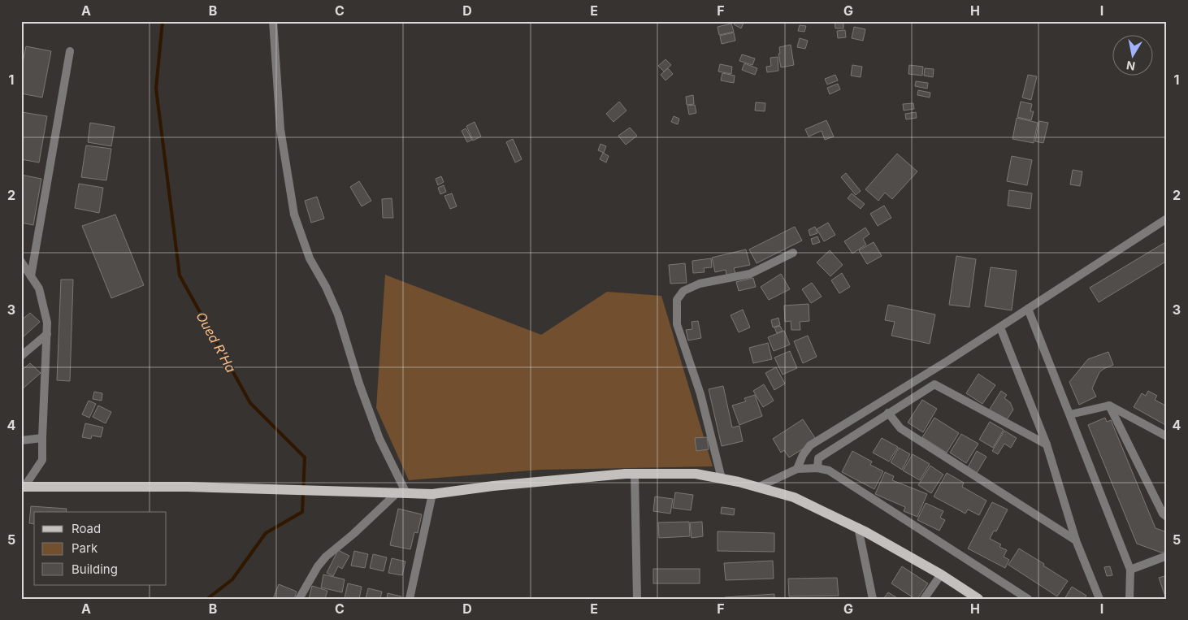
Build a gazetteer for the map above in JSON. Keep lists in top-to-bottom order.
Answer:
{
  "water": ["Oued R'Ha"],
  "legend": ["Road", "Park", "Building"],
  "north": "bottom",
  "grid": {
    "columns": [
      "A",
      "B",
      "C",
      "D",
      "E",
      "F",
      "G",
      "H",
      "I"
    ],
    "rows": [
      "1",
      "2",
      "3",
      "4",
      "5"
    ]
  }
}
